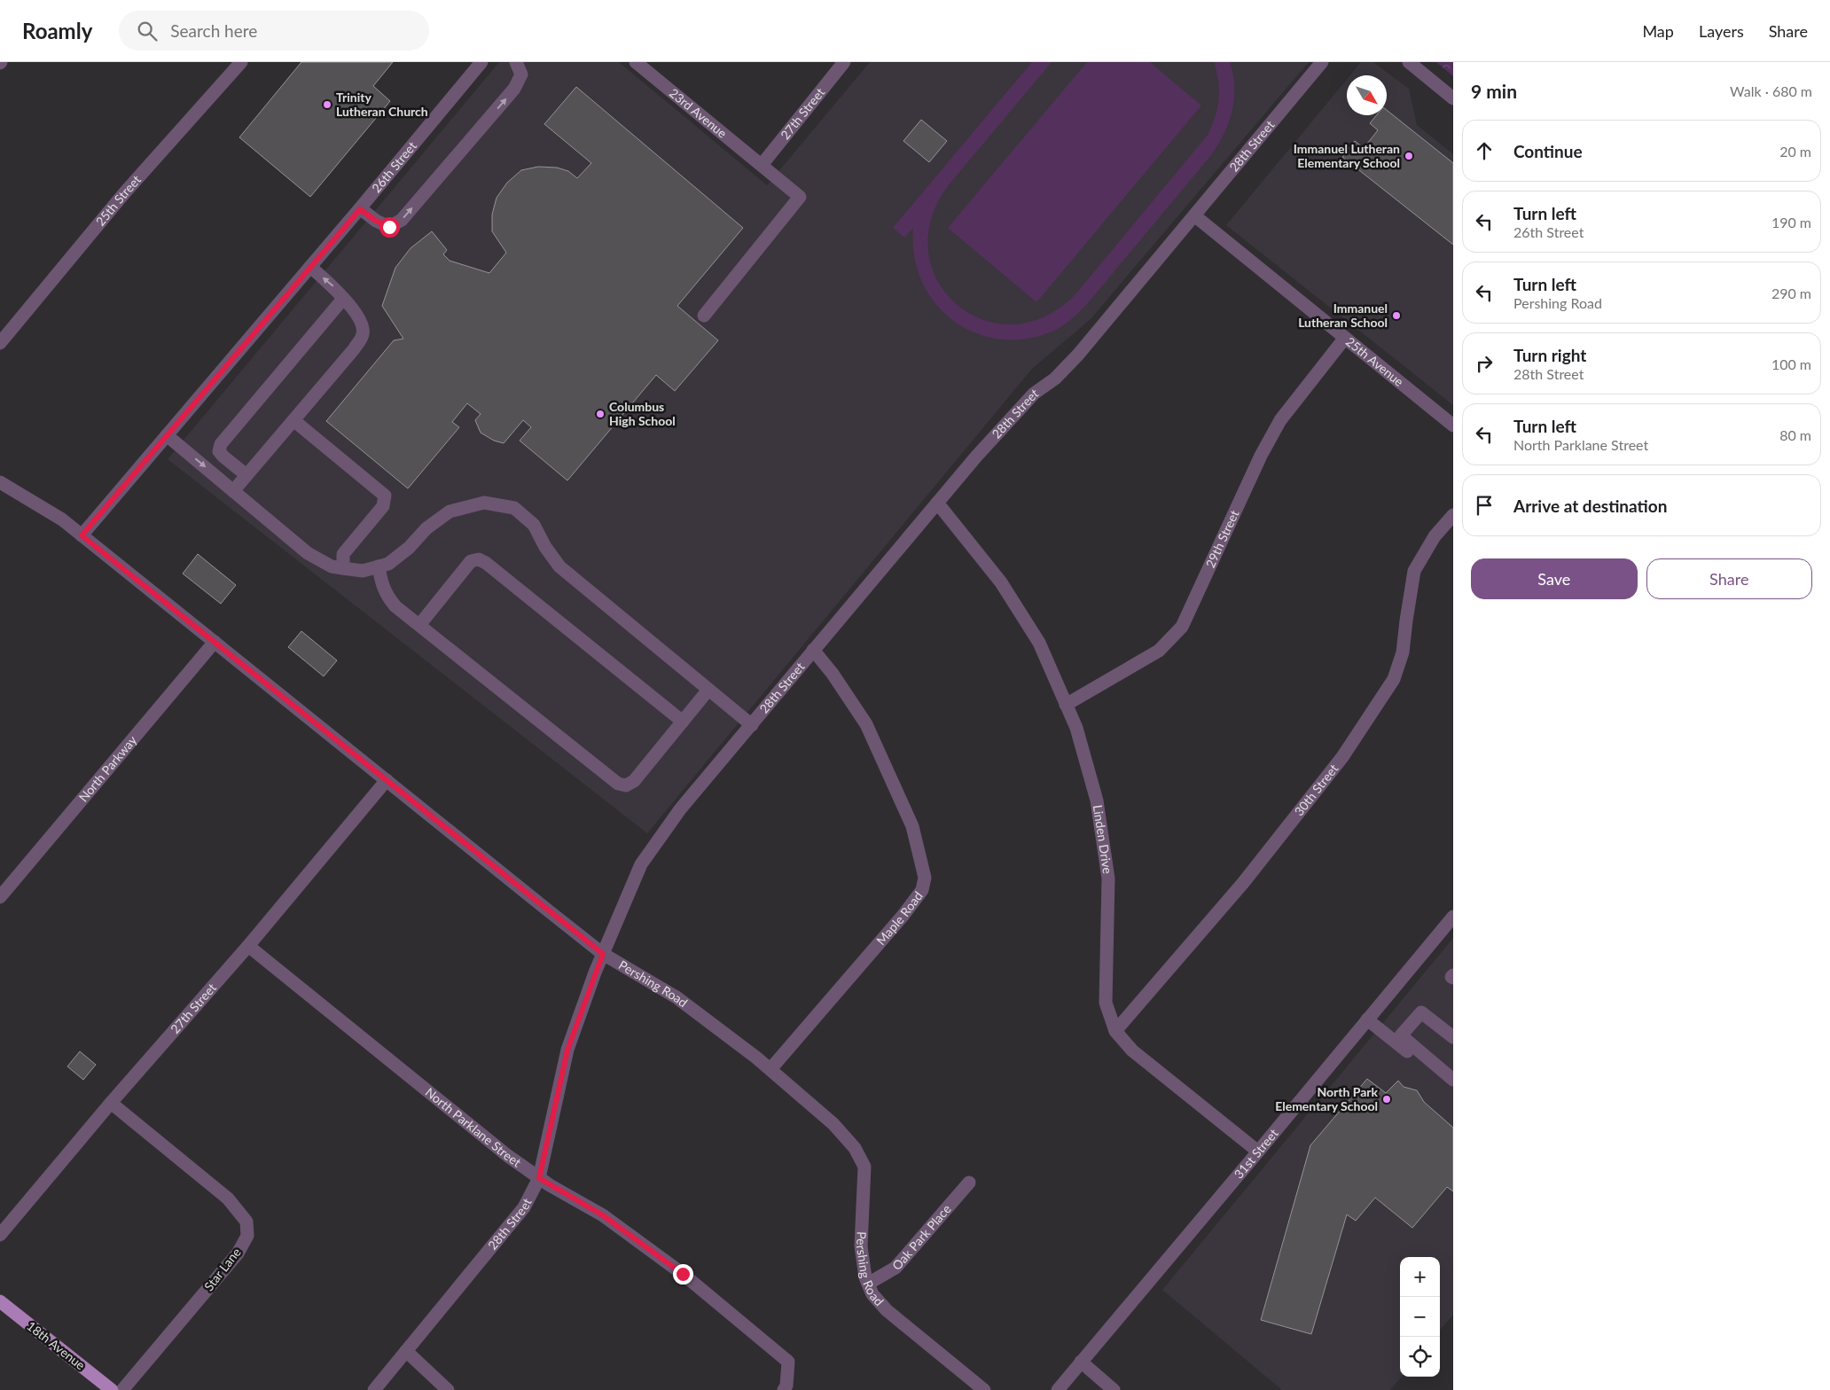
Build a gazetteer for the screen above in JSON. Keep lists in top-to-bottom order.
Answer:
{
  "streets": {
    "main road": ["18th Avenue"],
    "street": [
      "23rd Avenue",
      "27th Street",
      "28th Street",
      "26th Street",
      "25th Street",
      "25th Avenue",
      "29th Street",
      "North Parkway",
      "30th Street",
      "Linden Drive",
      "Maple Road",
      "Pershing Road",
      "North Parklane Street",
      "31st Street",
      "Oak Park Place",
      "Star Lane"
    ]
  },
  "crossings": [
    ["23rd Avenue", "27th Street"],
    ["27th Street", "Pershing Road"],
    ["27th Street", "North Parklane Street"],
    ["27th Street", "Star Lane"],
    ["28th Street", "25th Avenue"],
    ["28th Street", "Linden Drive"],
    ["28th Street", "Maple Road"],
    ["28th Street", "Pershing Road"],
    ["28th Street", "North Parklane Street"],
    ["26th Street", "Pershing Road"],
    ["25th Avenue", "29th Street"],
    ["29th Street", "Linden Drive"],
    ["North Parkway", "Pershing Road"],
    ["30th Street", "Linden Drive"],
    ["Linden Drive", "31st Street"],
    ["Maple Road", "Pershing Road"],
    ["Pershing Road", "Oak Park Place"]
  ],
  "places": [
    "Trinity Lutheran Church",
    "Immanuel Lutheran Elementary School",
    "Immanuel Lutheran School",
    "Columbus High School",
    "North Park Elementary School"
  ],
  "north": "bottom right",
  "page": {
    "header": "Roamly",
    "search": "Search here",
    "nav": ["Map", "Layers", "Share"],
    "heading": ["9 min", "Walk · 680 m"],
    "list": [
      ["Continue", "20 m"],
      ["Turn left", "26th Street", "190 m"],
      ["Turn left", "Pershing Road", "290 m"],
      ["Turn right", "28th Street", "100 m"],
      ["Turn left", "North Parklane Street", "80 m"],
      "Arrive at destination"
    ],
    "buttons": ["Save", "Share"],
    "map_buttons": ["+", "−"]
  }
}
